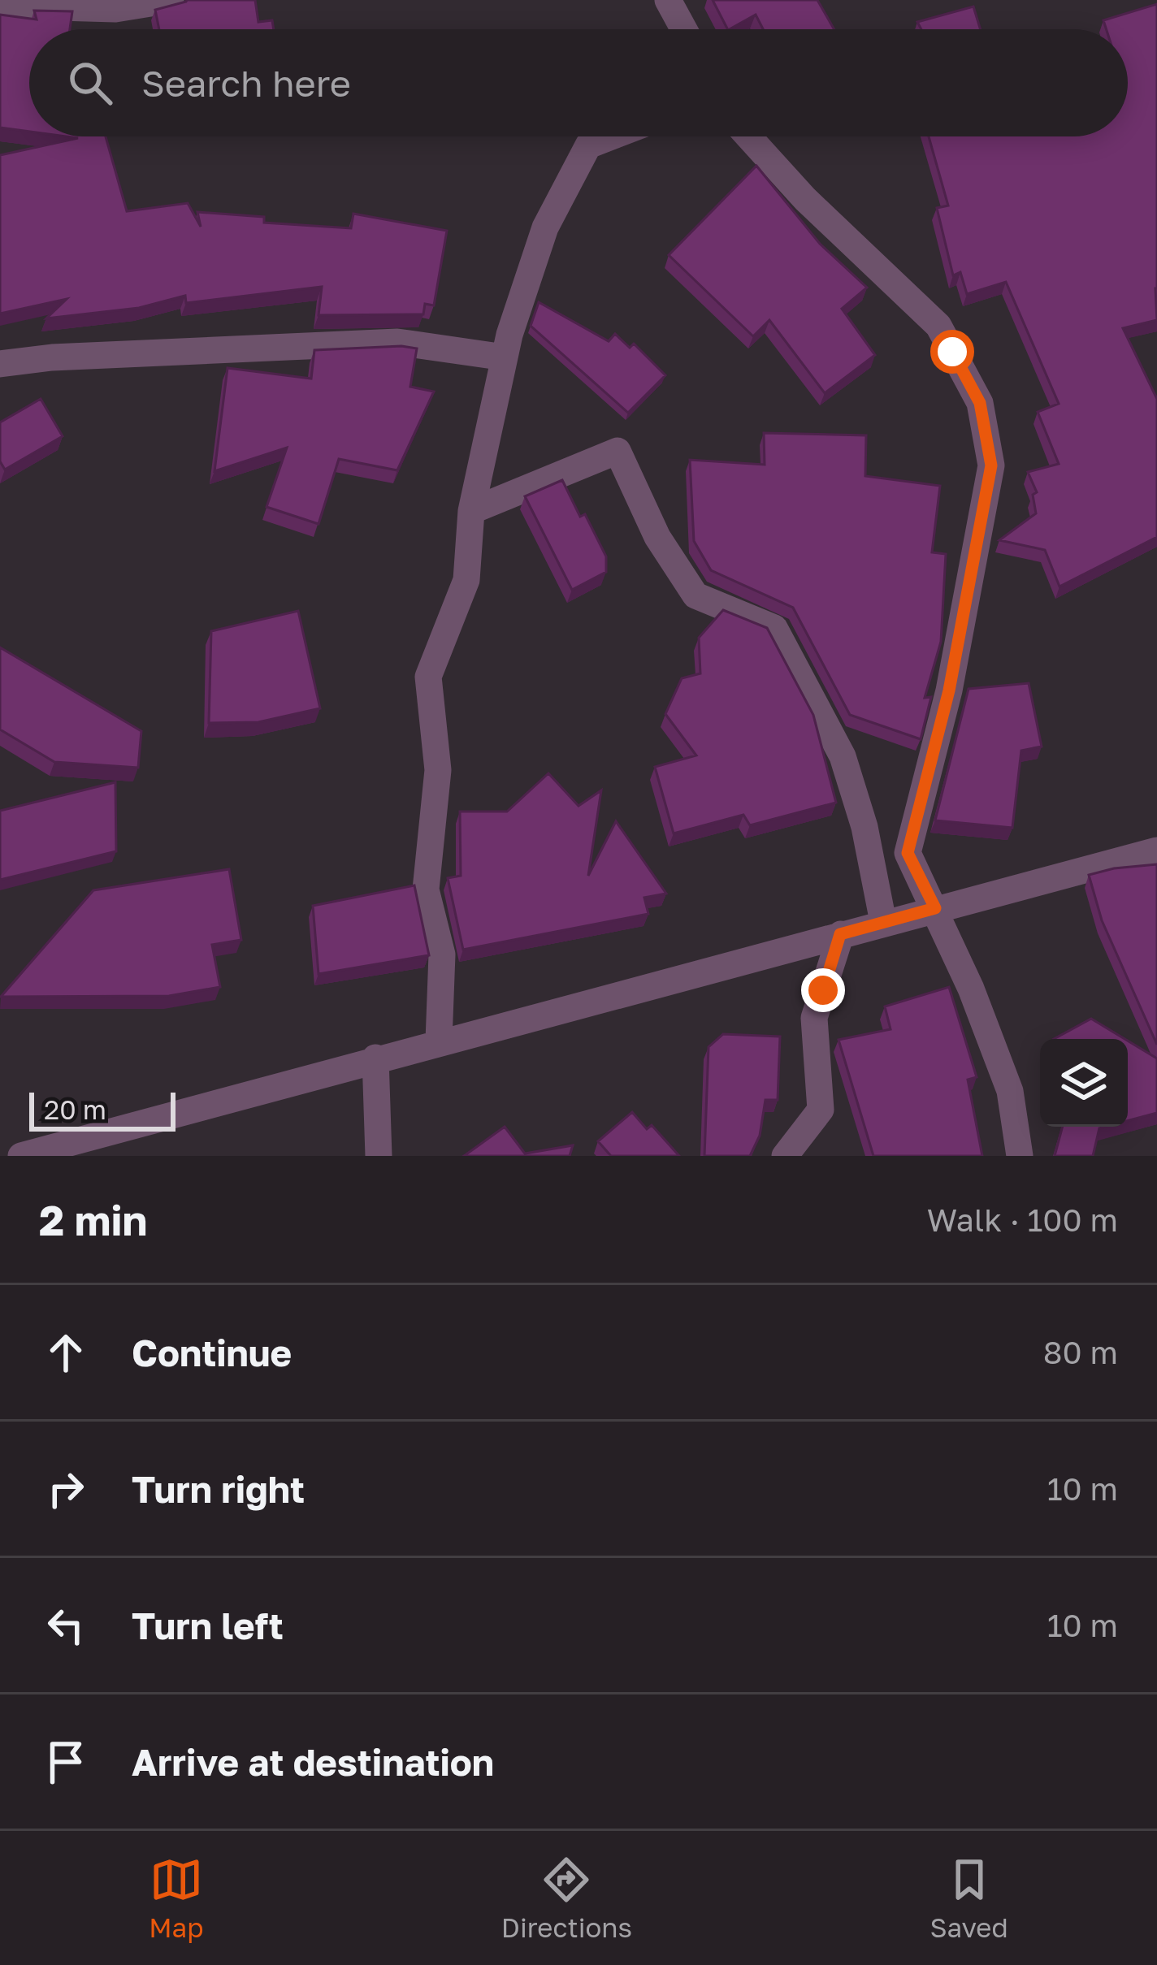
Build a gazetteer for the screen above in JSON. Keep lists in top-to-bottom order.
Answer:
{
  "scale_bar": "20 m",
  "page": {
    "search": "Search here",
    "scale": "20 m",
    "heading": ["2 min", "Walk · 100 m"],
    "list": [
      ["Continue", "80 m"],
      ["Turn right", "10 m"],
      ["Turn left", "10 m"],
      "Arrive at destination"
    ],
    "nav": ["Map", "Directions", "Saved"]
  }
}
